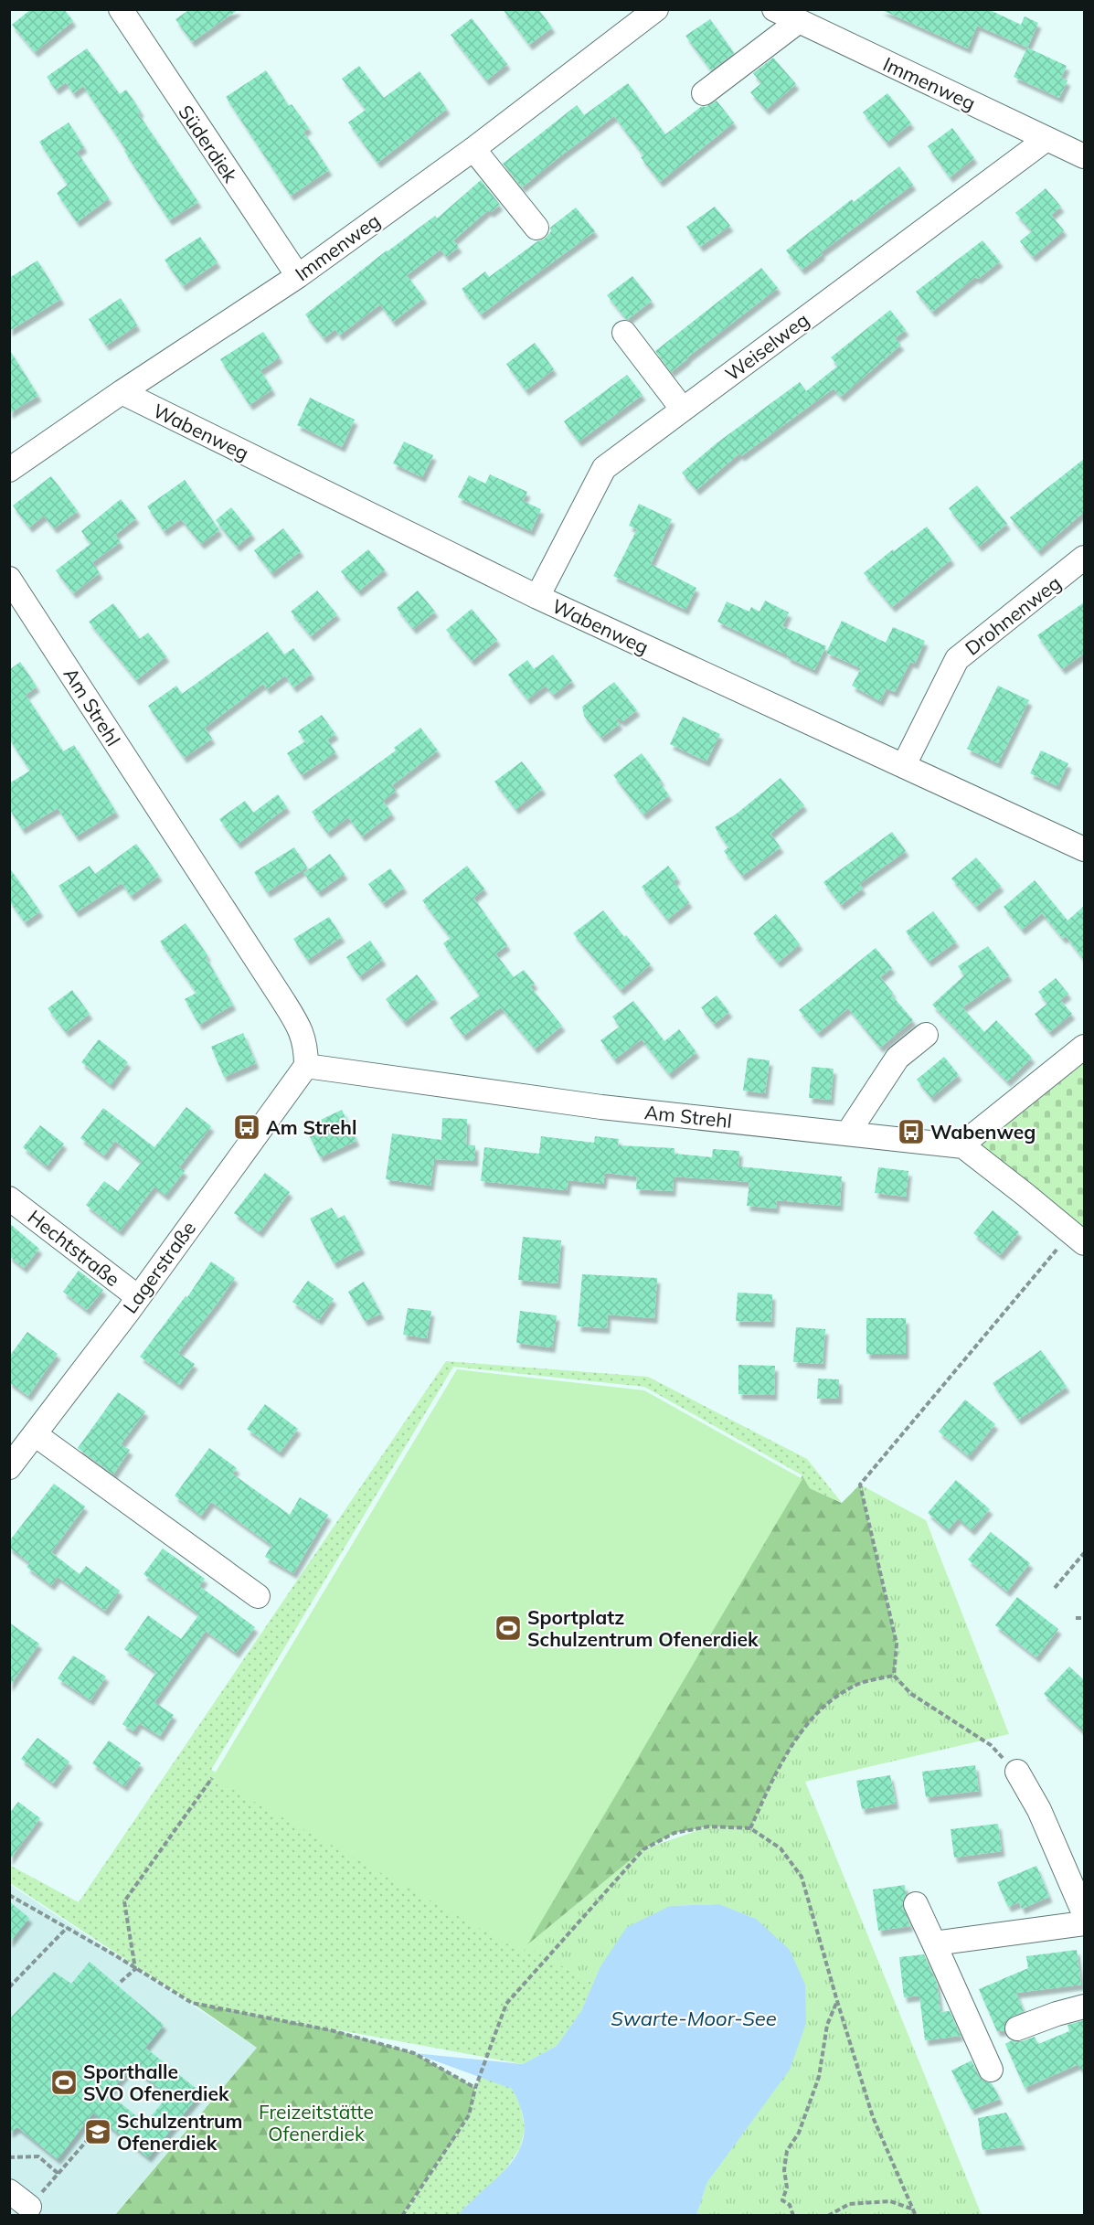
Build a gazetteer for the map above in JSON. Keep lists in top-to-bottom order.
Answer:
{
  "streets": {
    "street": [
      "Immenweg",
      "Süderdiek",
      "Weiselweg",
      "Wabenweg",
      "Drohnenweg",
      "Am Strehl",
      "Hechtstraße",
      "Lagerstraße"
    ]
  },
  "crossings": [
    ["Immenweg", "Süderdiek"],
    ["Immenweg", "Weiselweg"],
    ["Immenweg", "Wabenweg"],
    ["Weiselweg", "Wabenweg"],
    ["Wabenweg", "Drohnenweg"],
    ["Am Strehl", "Lagerstraße"],
    ["Hechtstraße", "Lagerstraße"]
  ],
  "water": ["Swarte-Moor-See"],
  "parks": ["Freizeitstätte Ofenerdiek"],
  "places": {
    "bus stop": ["Am Strehl", "Wabenweg"],
    "sports": ["Sportplatz Schulzentrum Ofenerdiek", "Sporthalle SVO Ofenerdiek"],
    "school or university": ["Schulzentrum Ofenerdiek"]
  }
}
